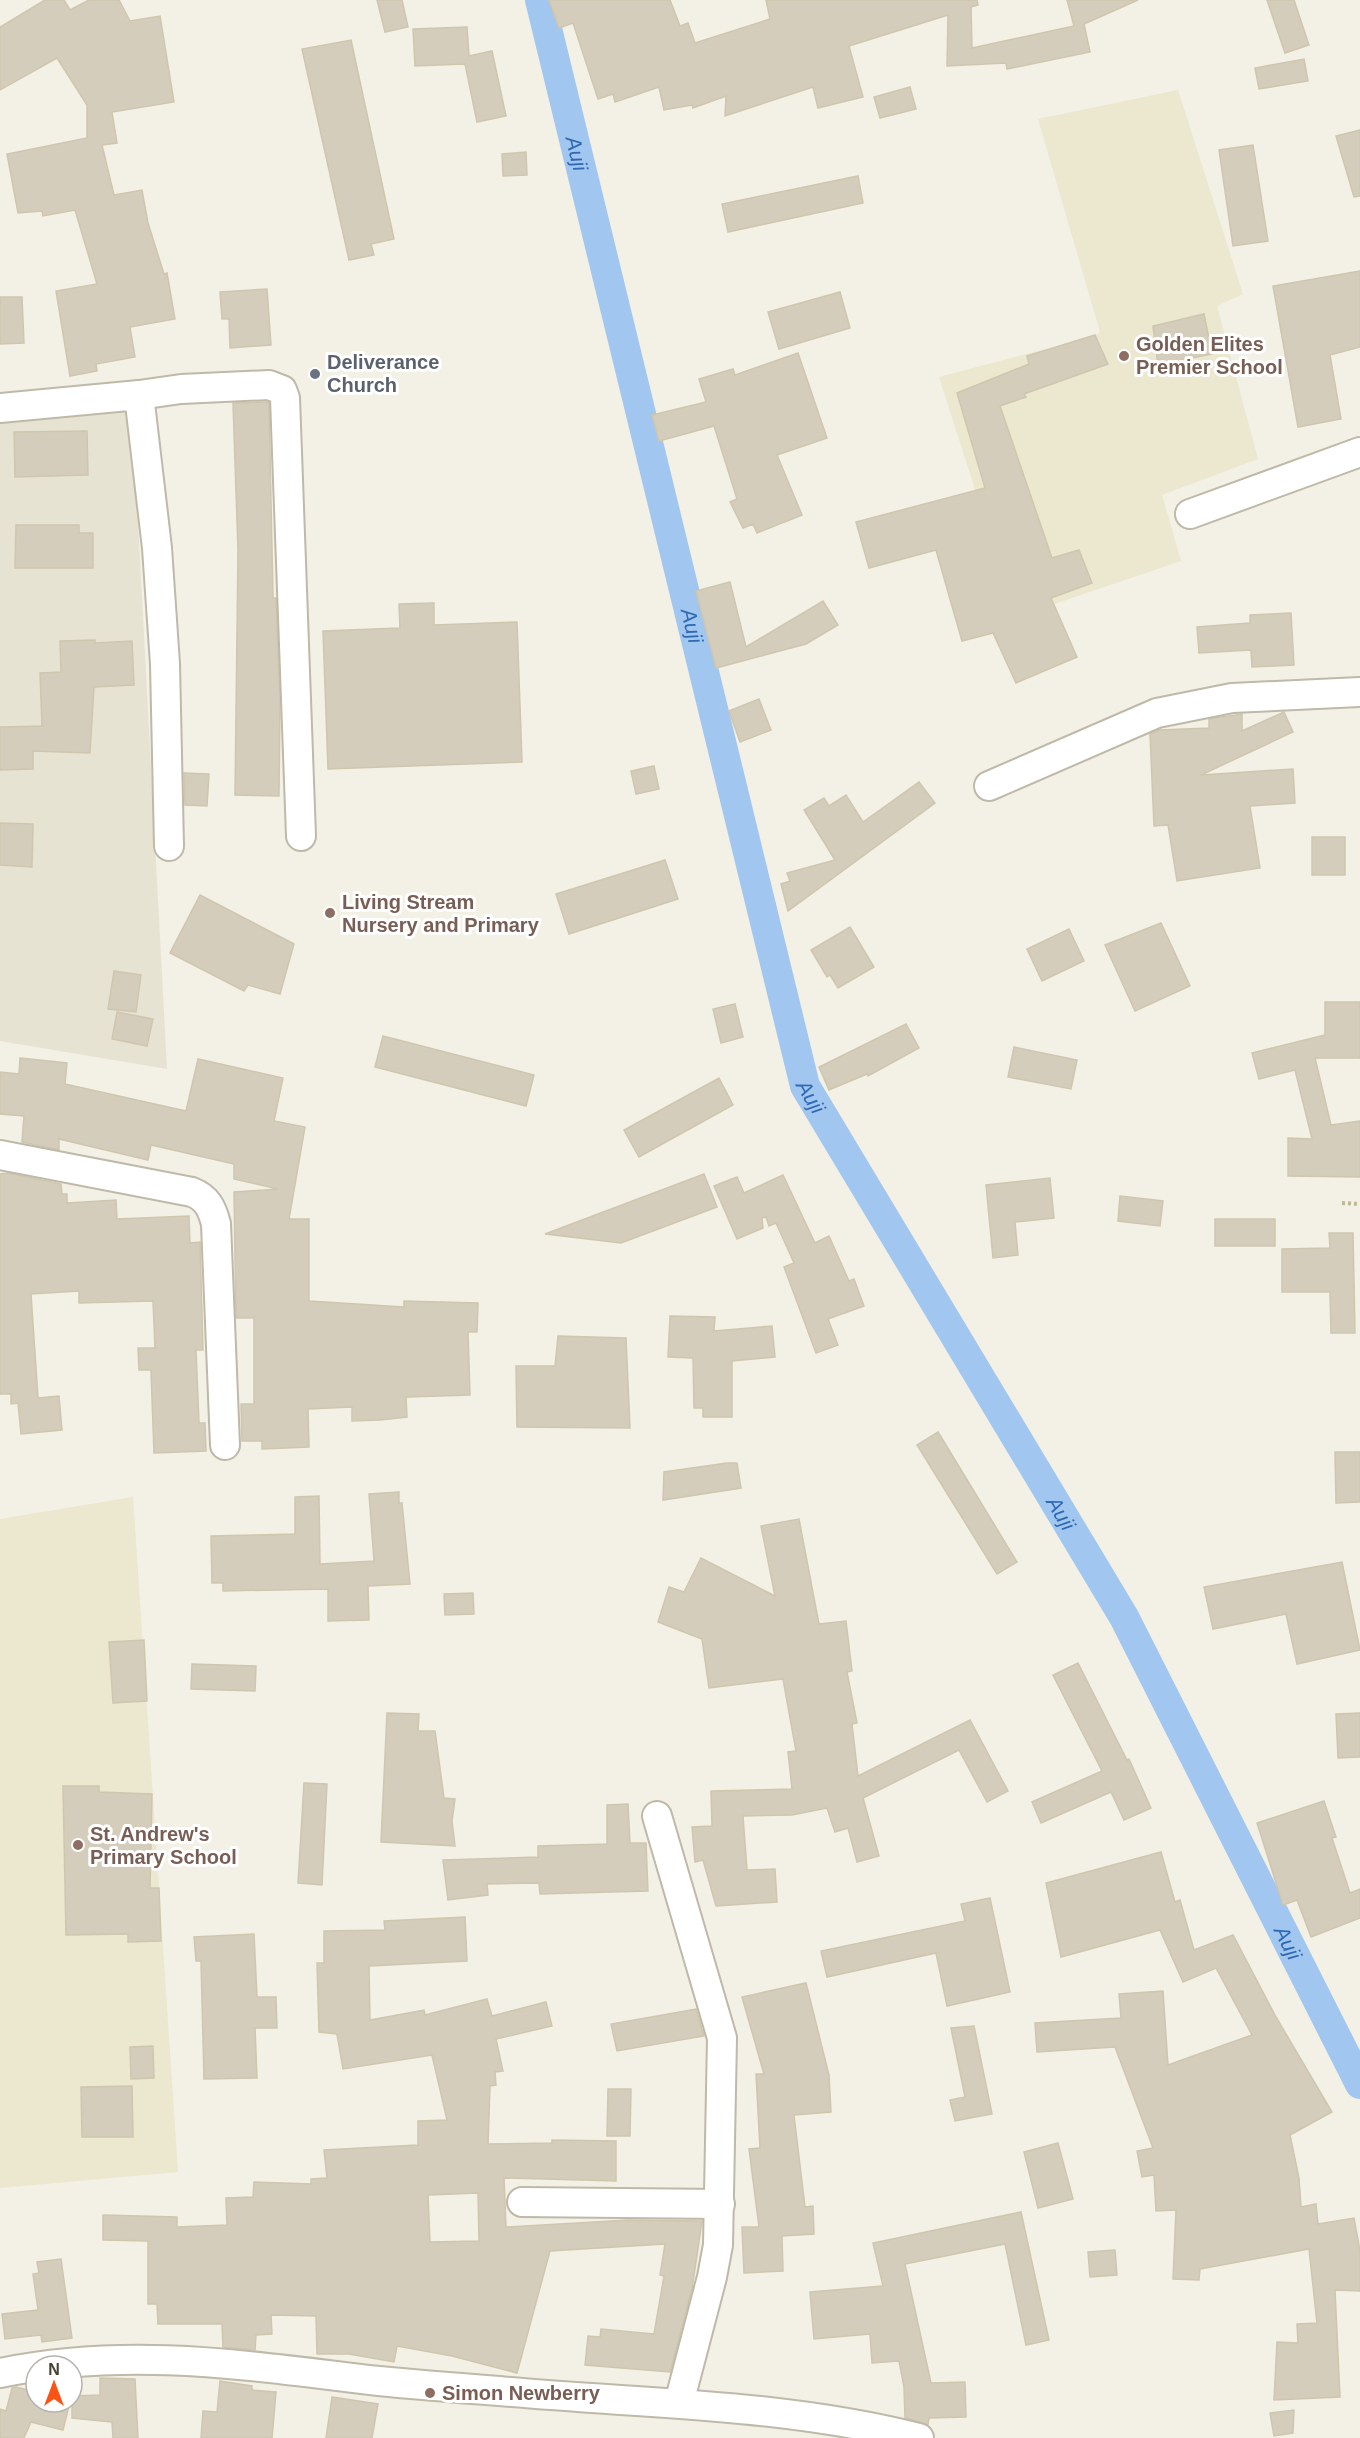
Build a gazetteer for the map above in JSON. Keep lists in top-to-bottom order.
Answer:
{
  "water": ["Auji"],
  "places": [
    "Golden Elites Premier School",
    "Deliverance Church",
    "Living Stream Nursery and Primary",
    "St. Andrew's Primary School",
    "Simon Newberry"
  ],
  "north": "top"
}
